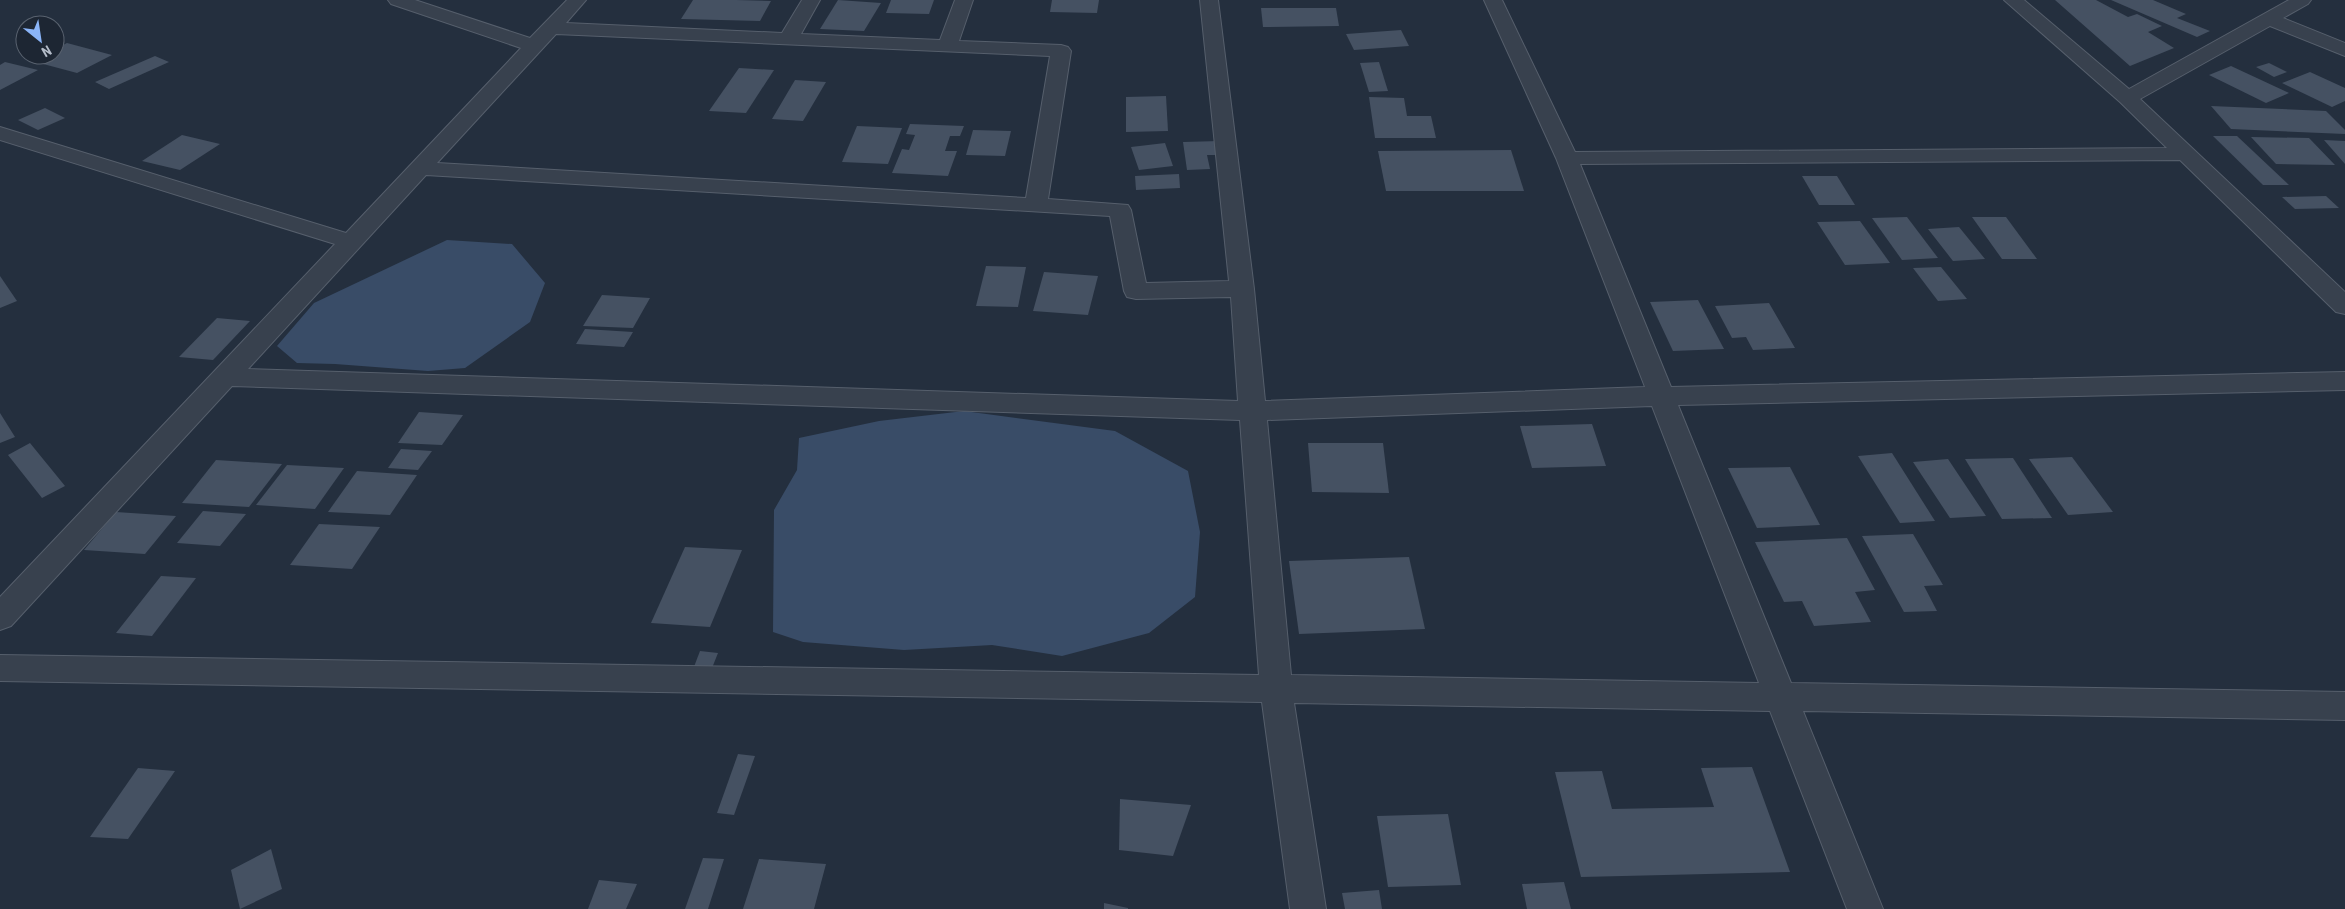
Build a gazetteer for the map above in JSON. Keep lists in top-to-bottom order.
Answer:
{
  "north": "bottom right"
}
